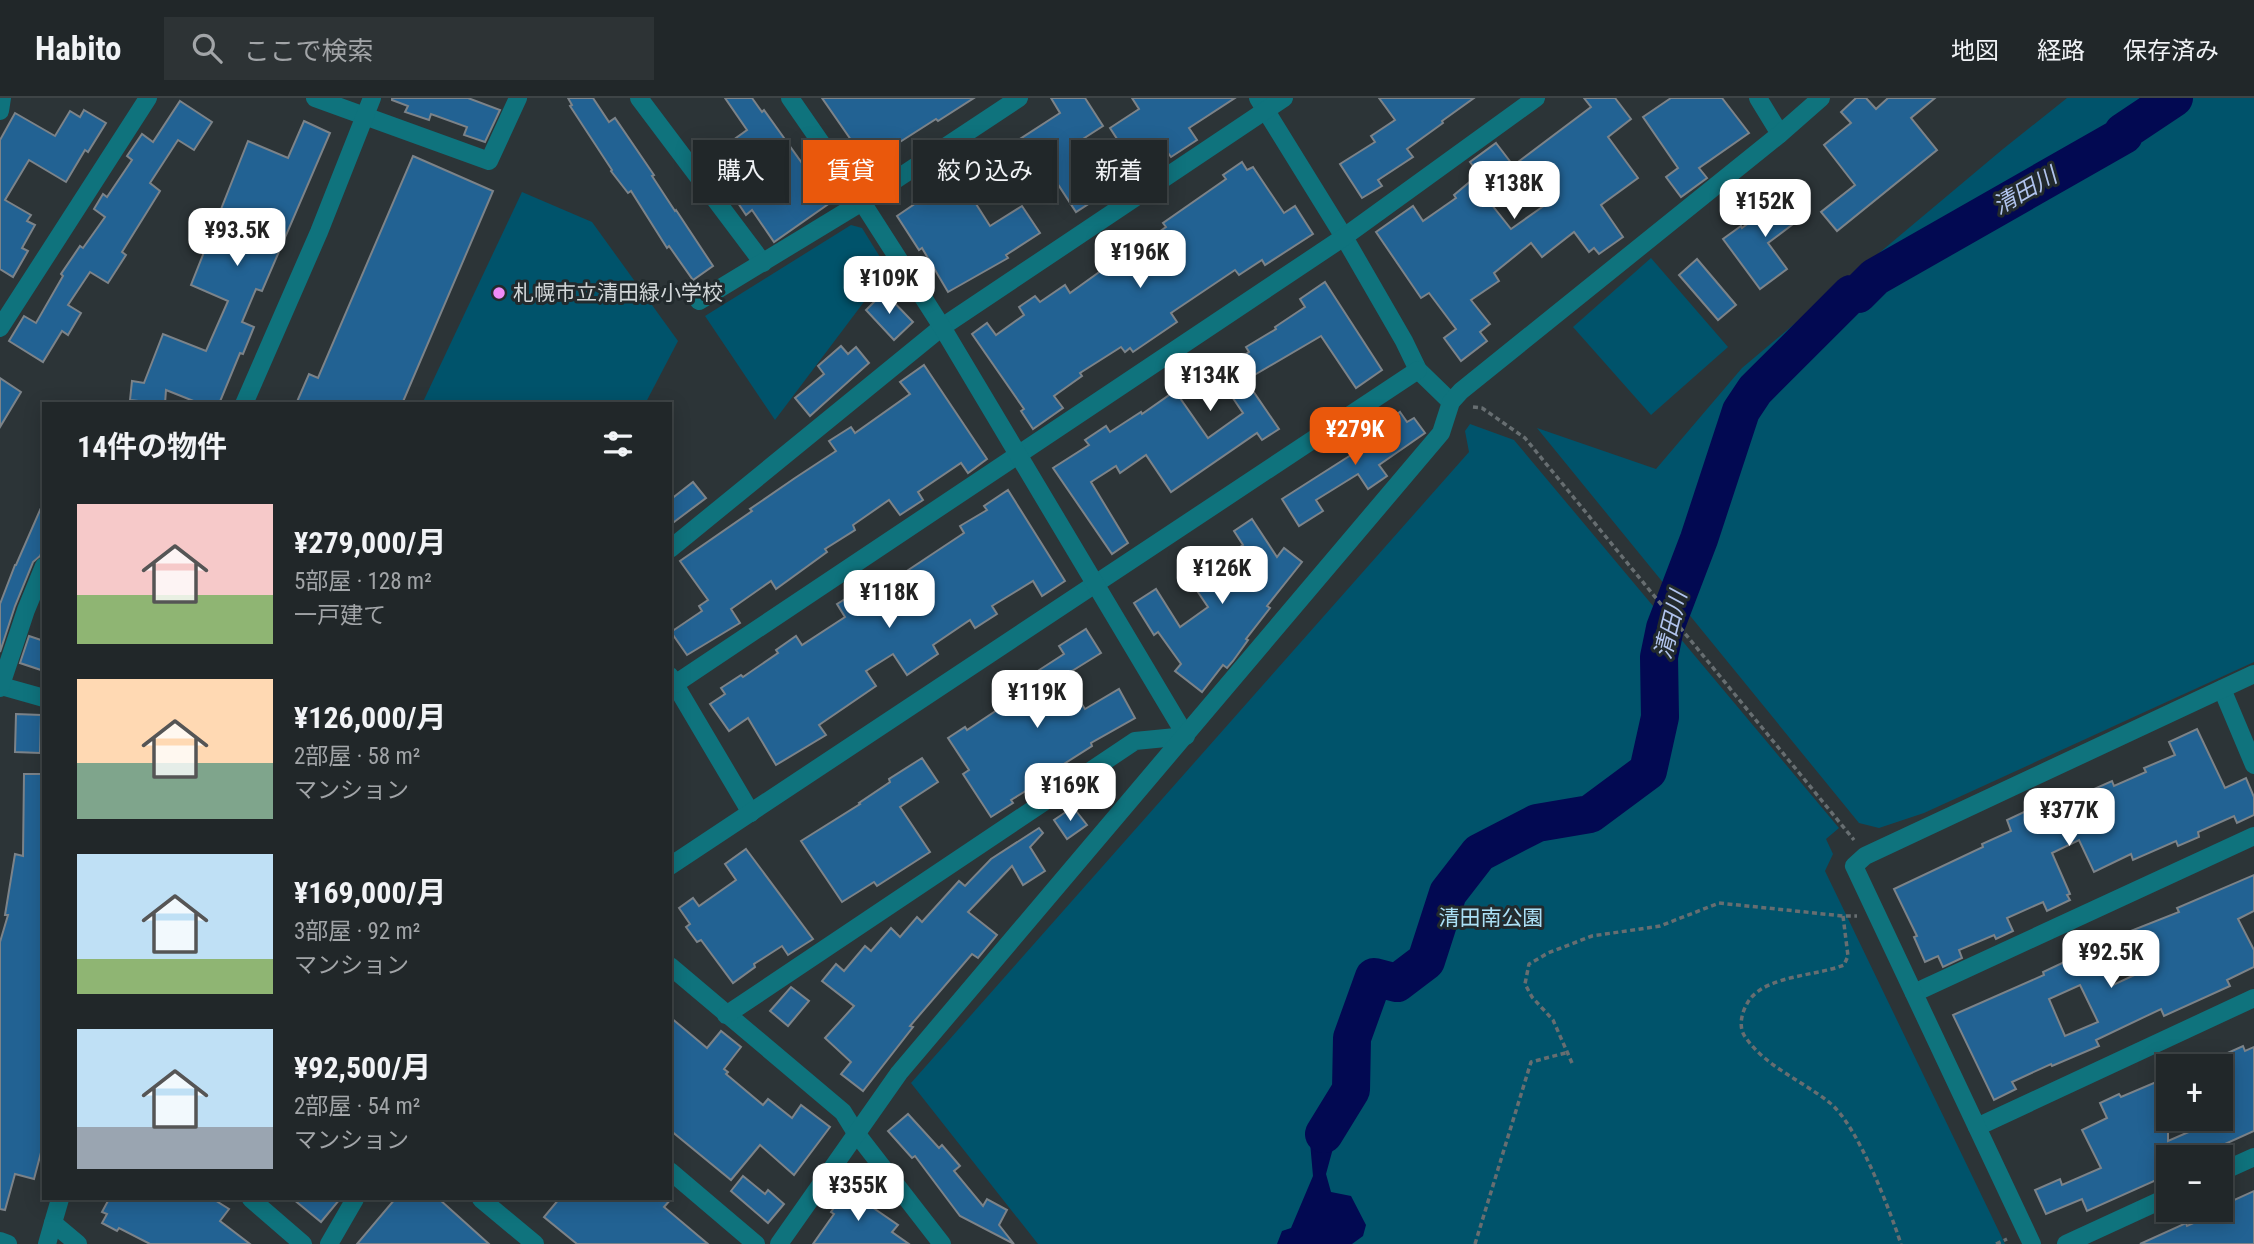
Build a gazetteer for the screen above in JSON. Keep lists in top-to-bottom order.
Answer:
{
  "water": ["清田川"],
  "parks": ["清田南公園"],
  "places": ["札幌市立清田緑小学校"],
  "page": {
    "header": "Habito",
    "search": "ここで検索",
    "nav": ["地図", "経路", "保存済み"],
    "chip": [
      "購入",
      "賃貸",
      "絞り込み",
      "新着"
    ],
    "price": [
      "¥138K",
      "¥152K",
      "¥93.5K",
      "¥196K",
      "¥109K",
      "¥134K",
      "¥279K",
      "¥126K",
      "¥118K",
      "¥119K",
      "¥169K",
      "¥377K",
      "¥92.5K",
      "¥355K"
    ],
    "heading": "14件の物件",
    "list": [
      {
        "name": "¥279,000/月",
        "note": "5部屋 · 128 m² · 一戸建て"
      },
      {
        "name": "¥126,000/月",
        "note": "2部屋 · 58 m² · マンション"
      },
      {
        "name": "¥169,000/月",
        "note": "3部屋 · 92 m² · マンション"
      },
      {
        "name": "¥92,500/月",
        "note": "2部屋 · 54 m² · マンション"
      }
    ],
    "map_buttons": ["+", "−"]
  }
}
